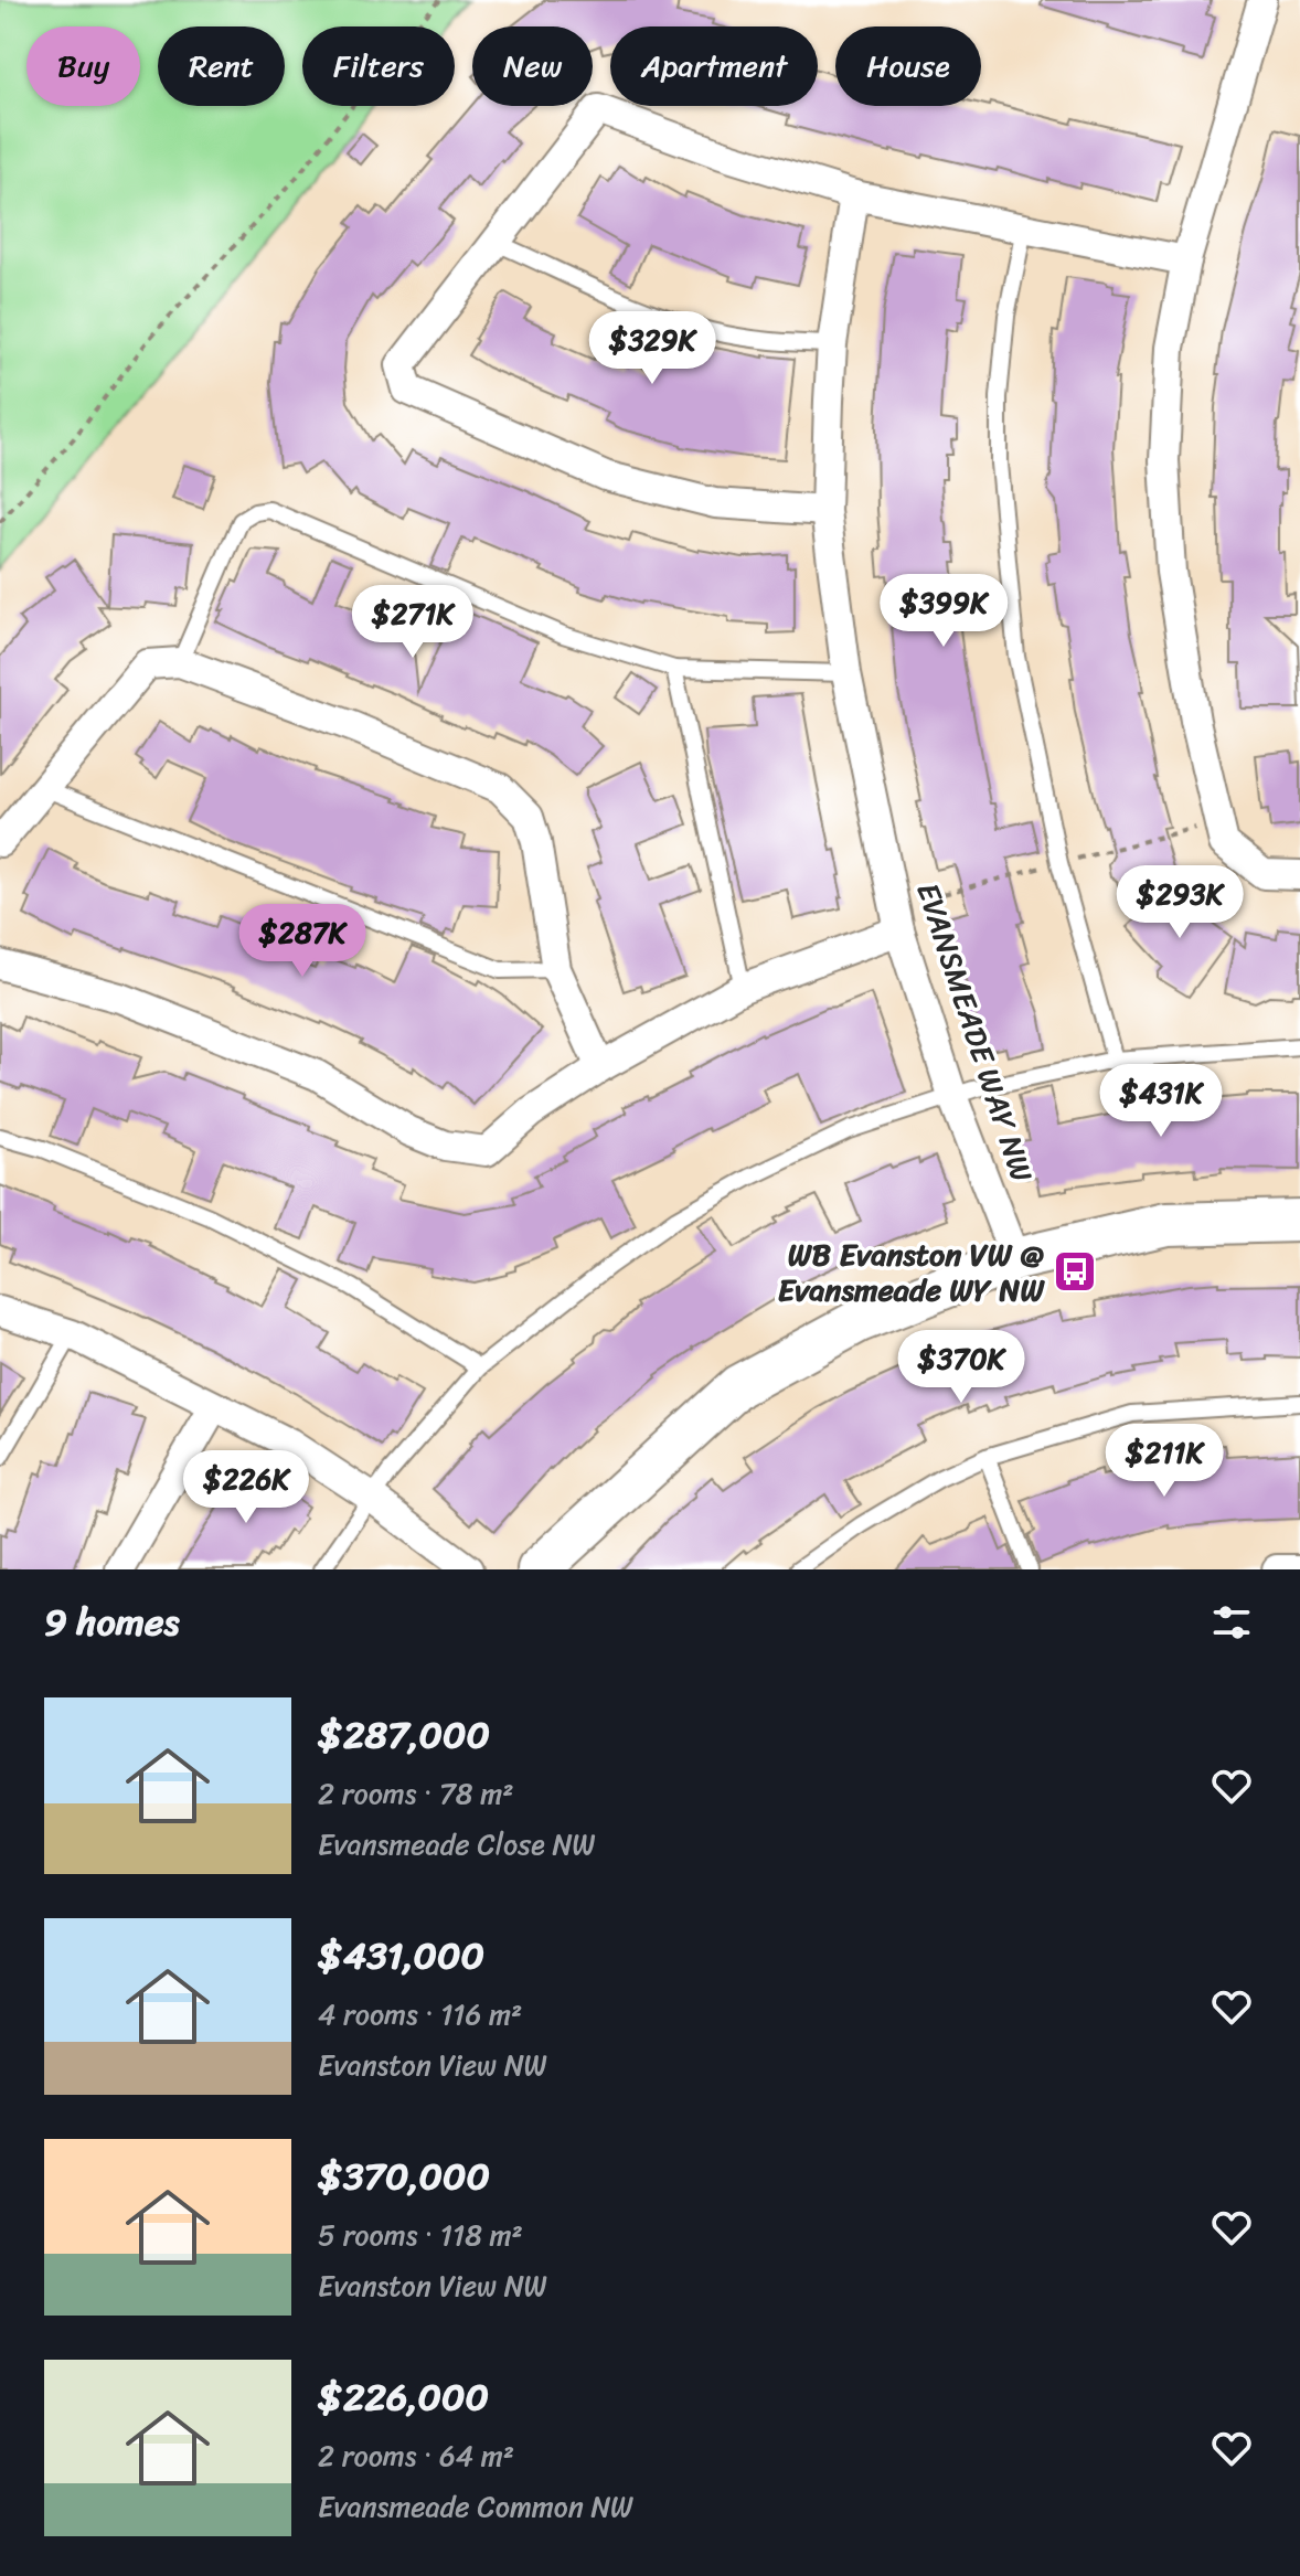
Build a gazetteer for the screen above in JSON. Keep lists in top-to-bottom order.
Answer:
{
  "streets": {
    "street": ["EVANSMEADE WAY NW"]
  },
  "places": {
    "bus stop": ["WB Evanston VW @ Evansmeade WY NW"]
  },
  "page": {
    "chip": [
      "Buy",
      "Rent",
      "Filters",
      "New",
      "Apartment",
      "House"
    ],
    "price": [
      "$329K",
      "$399K",
      "$271K",
      "$293K",
      "$287K",
      "$431K",
      "$370K",
      "$211K",
      "$226K"
    ],
    "heading": "9 homes",
    "list": [
      {
        "name": "$287,000",
        "note": "2 rooms · 78 m² · Evansmeade Close NW"
      },
      {
        "name": "$431,000",
        "note": "4 rooms · 116 m² · Evanston View NW"
      },
      {
        "name": "$370,000",
        "note": "5 rooms · 118 m² · Evanston View NW"
      },
      {
        "name": "$226,000",
        "note": "2 rooms · 64 m² · Evansmeade Common NW"
      }
    ]
  }
}
